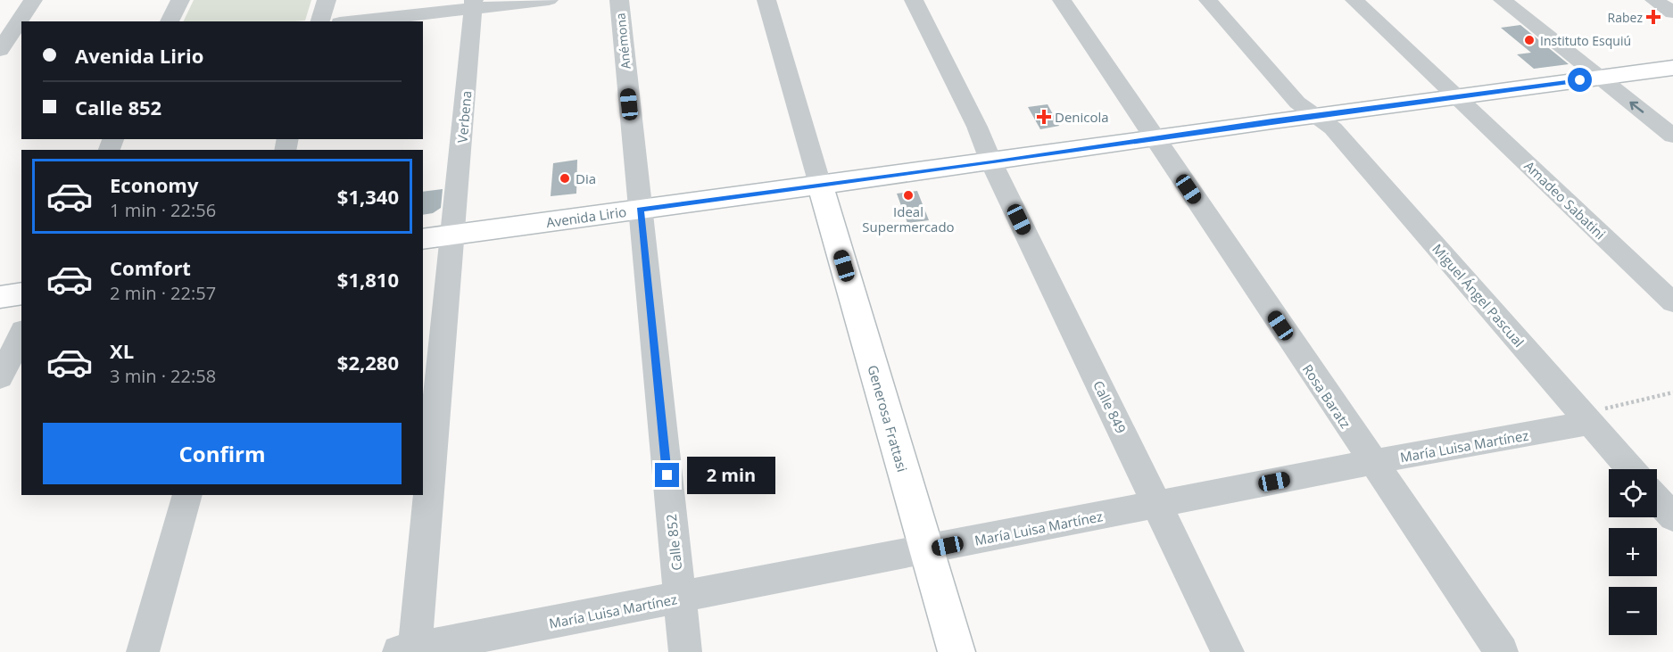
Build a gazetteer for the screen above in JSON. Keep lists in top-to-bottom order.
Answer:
{
  "streets": {
    "main road": ["Avenida Lirio", "Generosa Frattasi"],
    "street": [
      "Anémona",
      "Verbena",
      "Amadeo Sabatini",
      "Miguel Ángel Pascual",
      "Rosa Baratz",
      "Calle 849",
      "María Luisa Martínez",
      "Calle 852"
    ]
  },
  "crossings": [
    ["Anémona", "Avenida Lirio"],
    ["Anémona", "Calle 852"],
    ["Verbena", "Avenida Lirio"],
    ["Verbena", "María Luisa Martínez"],
    ["Amadeo Sabatini", "Avenida Lirio"],
    ["Avenida Lirio", "Miguel Ángel Pascual"],
    ["Avenida Lirio", "Rosa Baratz"],
    ["Avenida Lirio", "Calle 849"],
    ["Avenida Lirio", "Generosa Frattasi"],
    ["Avenida Lirio", "Calle 852"],
    ["Miguel Ángel Pascual", "María Luisa Martínez"],
    ["Rosa Baratz", "María Luisa Martínez"],
    ["Calle 849", "María Luisa Martínez"],
    ["Generosa Frattasi", "María Luisa Martínez"],
    ["María Luisa Martínez", "Calle 852"]
  ],
  "places": {
    "health": ["Rabez", "Denicola"],
    "other": ["Instituto Esquiú", "Dia", "Ideal Supermercado"]
  },
  "page": {
    "banner": ["Avenida Lirio", "Calle 852"],
    "list": [
      {
        "name": "Economy",
        "note": "1 min · 22:56",
        "value": "$1,340"
      },
      {
        "name": "Comfort",
        "note": "2 min · 22:57",
        "value": "$1,810"
      },
      {
        "name": "XL",
        "note": "3 min · 22:58",
        "value": "$2,280"
      }
    ],
    "buttons": "Confirm",
    "bubble": "2 min",
    "map_buttons": ["+", "−"]
  }
}
